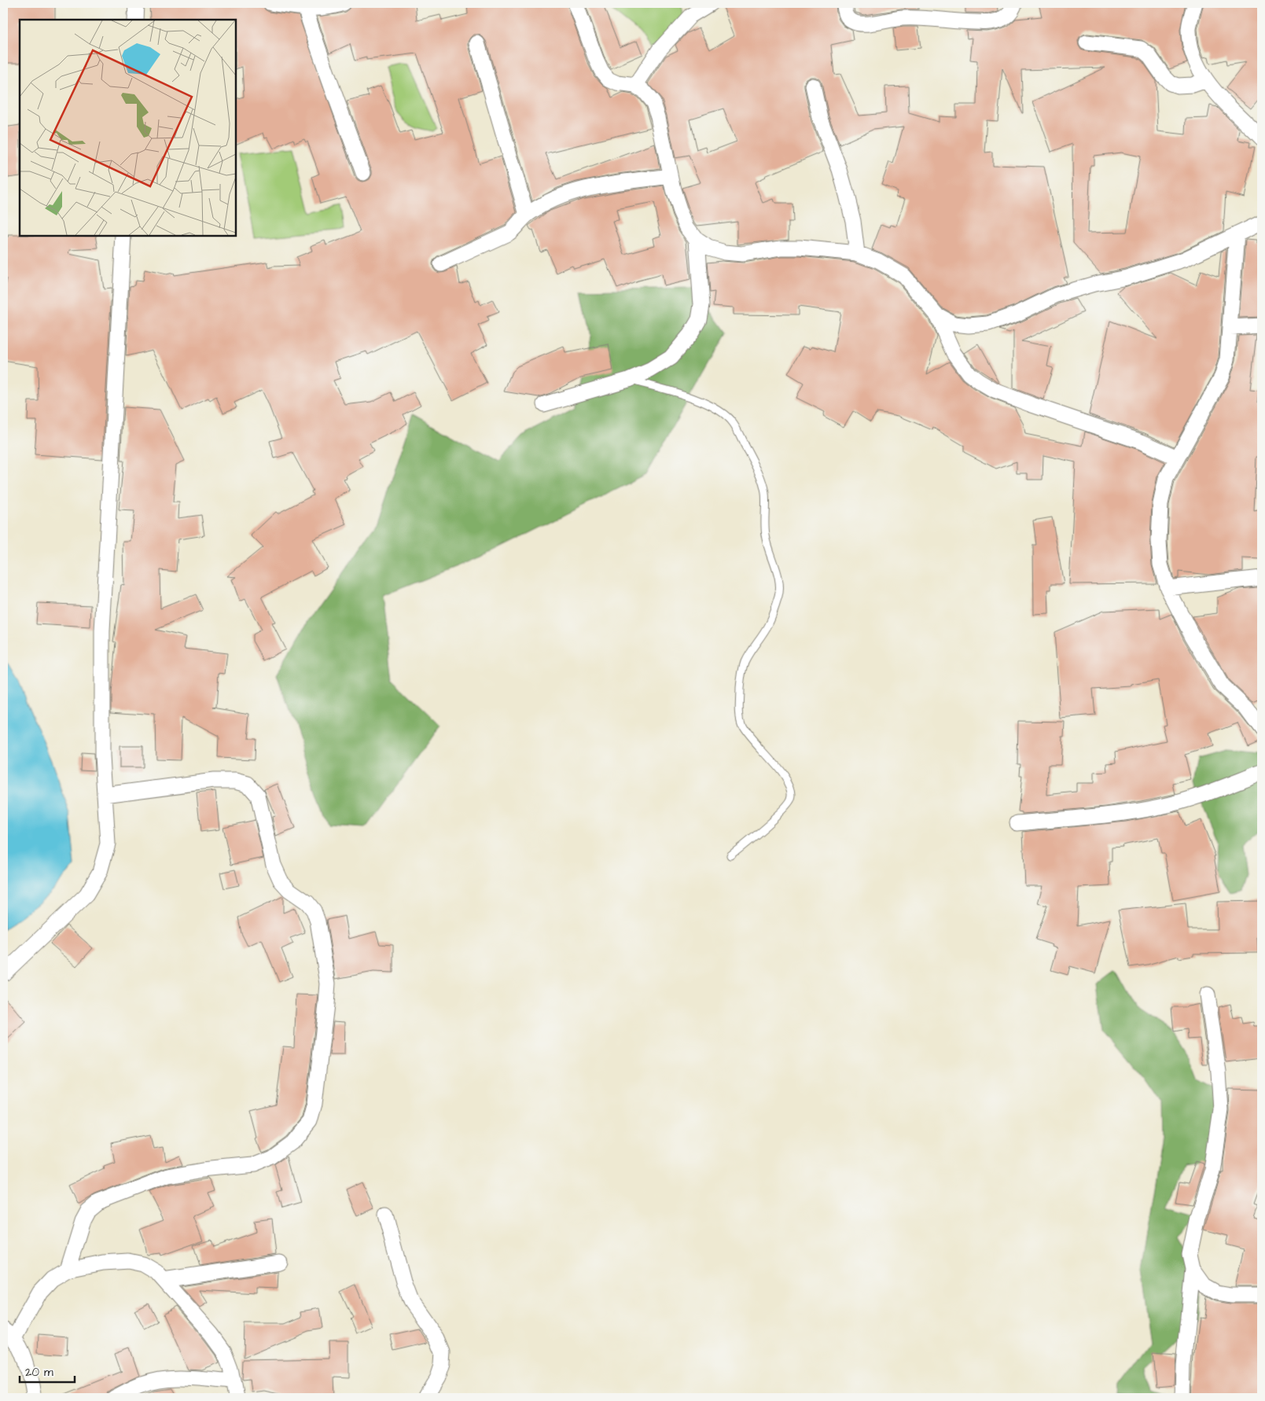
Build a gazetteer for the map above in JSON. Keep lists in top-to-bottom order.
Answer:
{
  "scale_bar": "20 m"
}
